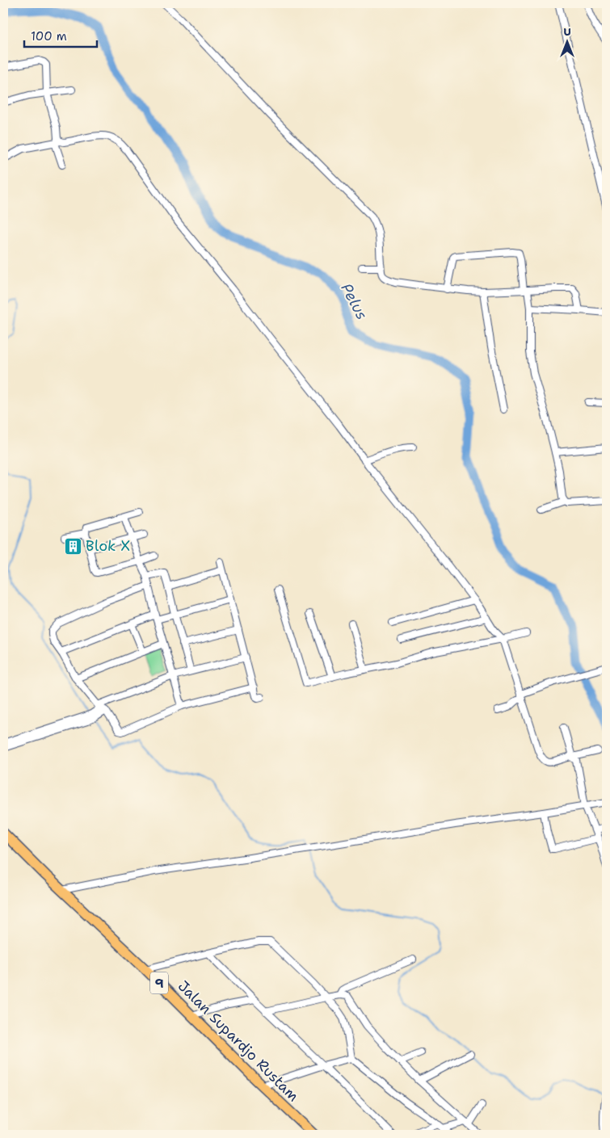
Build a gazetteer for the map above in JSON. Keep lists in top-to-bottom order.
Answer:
{
  "streets": {
    "highway": ["9", "Jalan Supardjo Rustam"]
  },
  "water": ["Pelus"],
  "places": {
    "building": ["Blok X"]
  },
  "scale_bar": "100 m",
  "north": "top"
}
